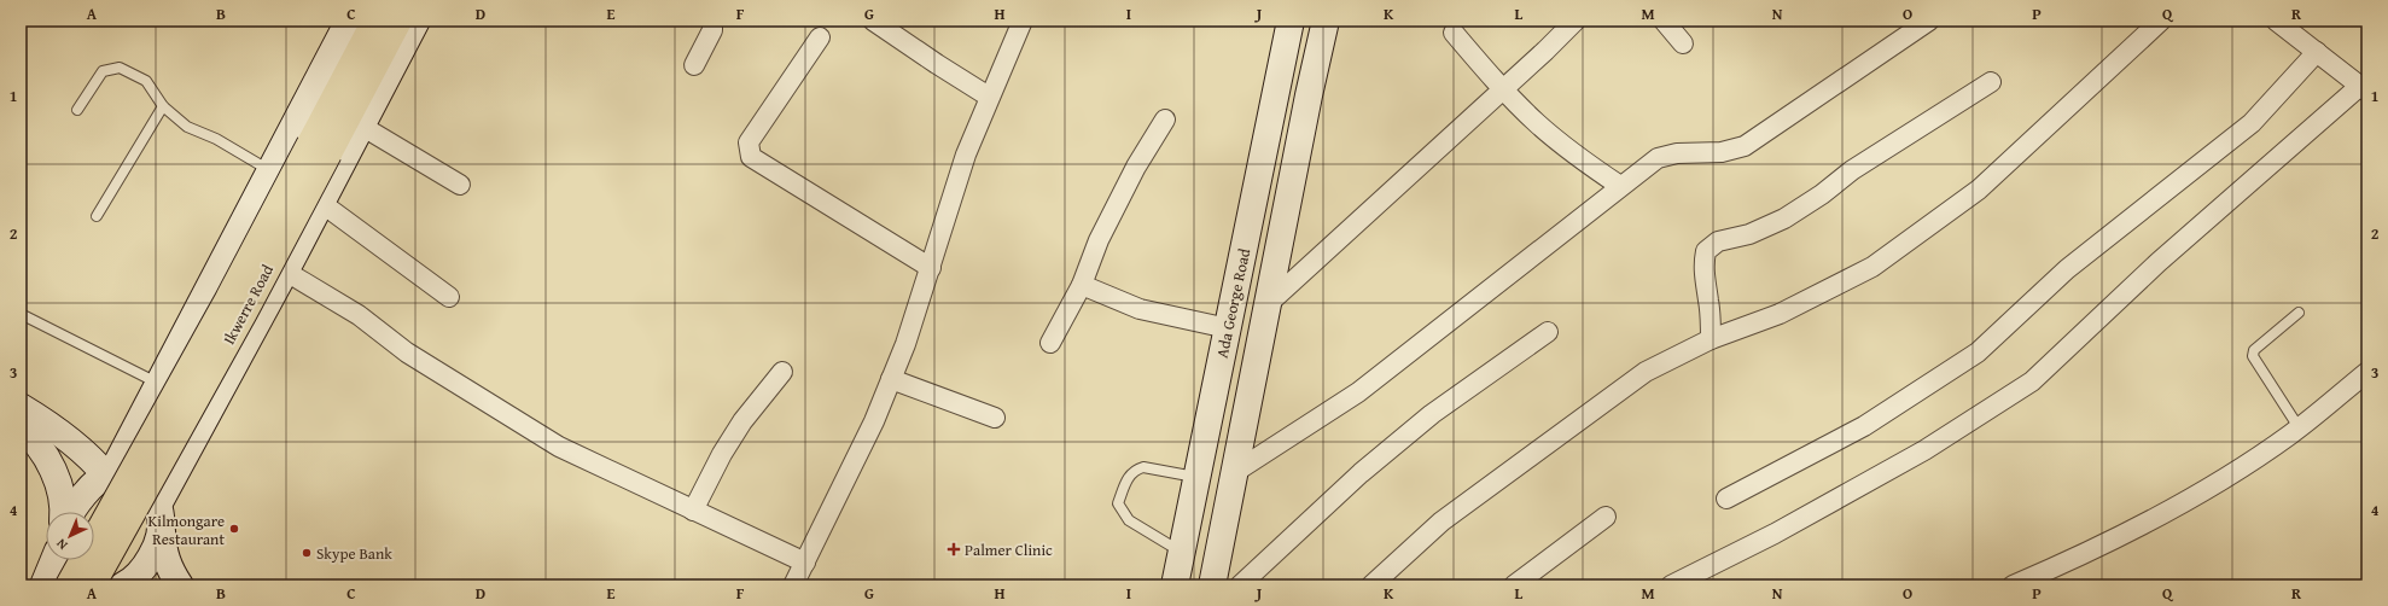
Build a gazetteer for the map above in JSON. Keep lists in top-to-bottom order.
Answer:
{
  "streets": {
    "main road": ["Ikwerre Road"],
    "street": ["Ada George Road"]
  },
  "places": {
    "other": ["Kilmongare Restaurant", "Skype Bank"],
    "health": ["Palmer Clinic"]
  },
  "north": "bottom left",
  "grid": {
    "columns": [
      "A",
      "B",
      "C",
      "D",
      "E",
      "F",
      "G",
      "H",
      "I",
      "J",
      "K",
      "L",
      "M",
      "N",
      "O",
      "P",
      "Q",
      "R"
    ],
    "rows": [
      "1",
      "2",
      "3",
      "4"
    ]
  }
}
